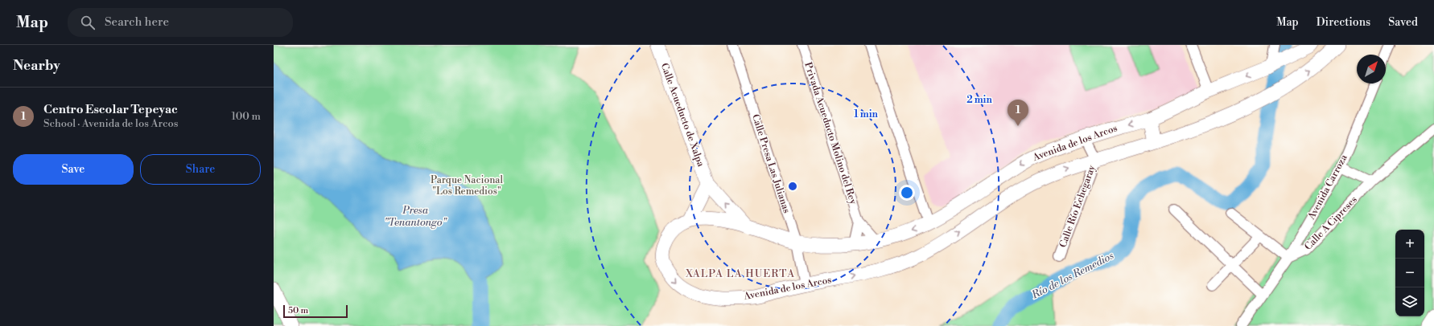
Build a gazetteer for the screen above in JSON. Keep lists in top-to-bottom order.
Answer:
{
  "streets": {
    "main road": ["Calle Acueducto de Xalpa", "Avenida de los Arcos"],
    "street": [
      "Privada Acueducto Molino del Rey",
      "Calle Presa Las Julianas",
      "Avenida Carroza",
      "Calle Río Echegaray",
      "Calle A Cipreses"
    ]
  },
  "crossings": [
    ["Calle Acueducto de Xalpa", "Avenida de los Arcos"],
    ["Privada Acueducto Molino del Rey", "Avenida de los Arcos"],
    ["Avenida de los Arcos", "Calle Presa Las Julianas"],
    ["Avenida de los Arcos", "Calle Río Echegaray"],
    ["Avenida Carroza", "Calle A Cipreses"]
  ],
  "districts": ["XALPA LA HUERTA"],
  "water": ["Presa \"Tenantongo\"", "Río de los Remedios"],
  "parks": ["Parque Nacional \"Los Remedios\""],
  "scale_bar": "50 m",
  "north": "top right",
  "page": {
    "header": "Map",
    "search": "Search here",
    "nav": ["Map", "Directions", "Saved"],
    "heading": "Nearby",
    "list": [
      {
        "mark": "1",
        "name": "Centro Escolar Tepeyac",
        "note": "School · Avenida de los Arcos",
        "value": "100 m"
      }
    ],
    "pins": "1",
    "buttons": ["Save", "Share"],
    "map_buttons": ["+", "−"],
    "scale": "50 m"
  },
  "rings": ["2 min", "1 min"]
}
